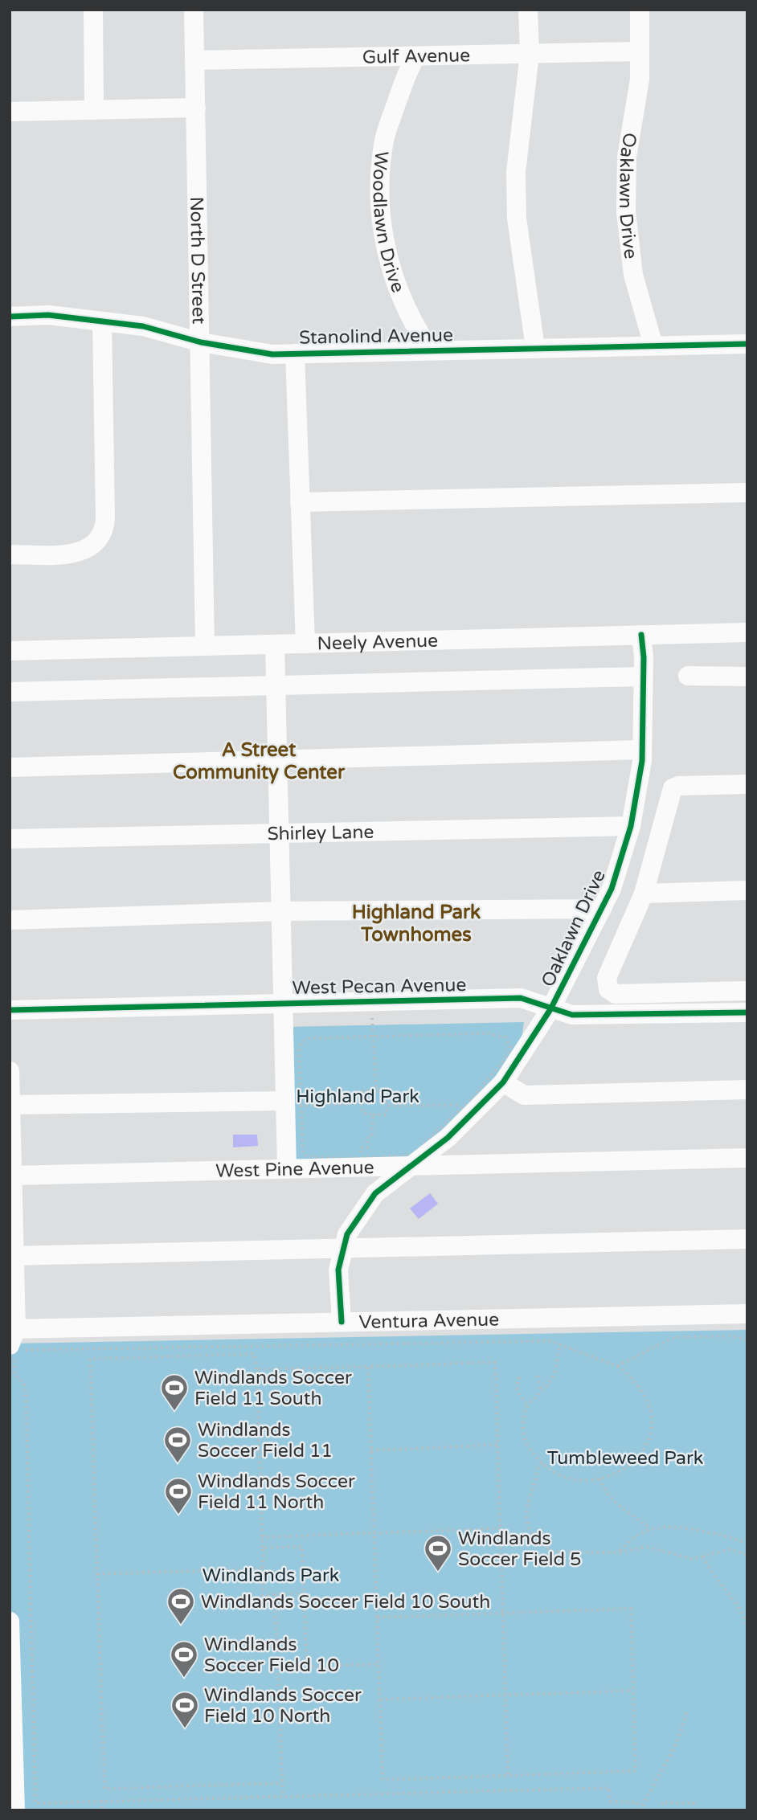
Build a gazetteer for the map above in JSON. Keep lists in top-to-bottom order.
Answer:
{
  "streets": {
    "street": [
      "Gulf Avenue",
      "Oaklawn Drive",
      "Woodlawn Drive",
      "North D Street",
      "Stanolind Avenue",
      "Neely Avenue",
      "Shirley Lane",
      "West Pecan Avenue",
      "West Pine Avenue",
      "Ventura Avenue"
    ]
  },
  "crossings": [
    ["Gulf Avenue", "Oaklawn Drive"],
    ["Gulf Avenue", "Woodlawn Drive"],
    ["Gulf Avenue", "North D Street"],
    ["Oaklawn Drive", "Stanolind Avenue"],
    ["Oaklawn Drive", "Neely Avenue"],
    ["Oaklawn Drive", "Shirley Lane"],
    ["Oaklawn Drive", "West Pecan Avenue"],
    ["Oaklawn Drive", "West Pine Avenue"],
    ["Oaklawn Drive", "Ventura Avenue"],
    ["Woodlawn Drive", "Stanolind Avenue"],
    ["North D Street", "Stanolind Avenue"],
    ["North D Street", "Neely Avenue"]
  ],
  "districts": ["A Street Community Center", "Highland Park Townhomes"],
  "parks": ["Highland Park", "Tumbleweed Park", "Windlands Park"],
  "places": {
    "sports": [
      "Windlands Soccer Field 11 South",
      "Windlands Soccer Field 11",
      "Windlands Soccer Field 11 North",
      "Windlands Soccer Field 5",
      "Windlands Soccer Field 10 South",
      "Windlands Soccer Field 10",
      "Windlands Soccer Field 10 North"
    ]
  }
}
